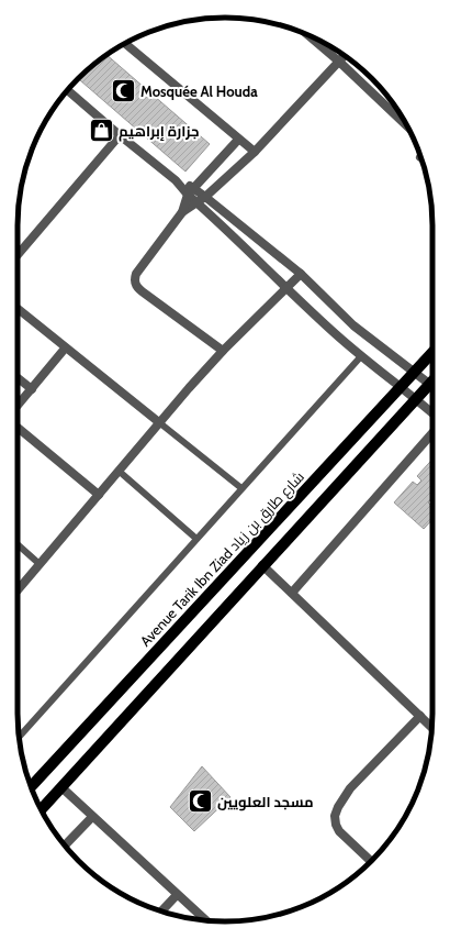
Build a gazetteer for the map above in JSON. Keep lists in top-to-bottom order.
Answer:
{
  "streets": {
    "main road": ["Avenue Tarik Ibn Ziad شارع طارق بن زياد"]
  },
  "places": {
    "mosque": ["Mosquée Al Houda", "مسجد العلويين"],
    "shop": ["جزارة إبراهيم"]
  }
}
